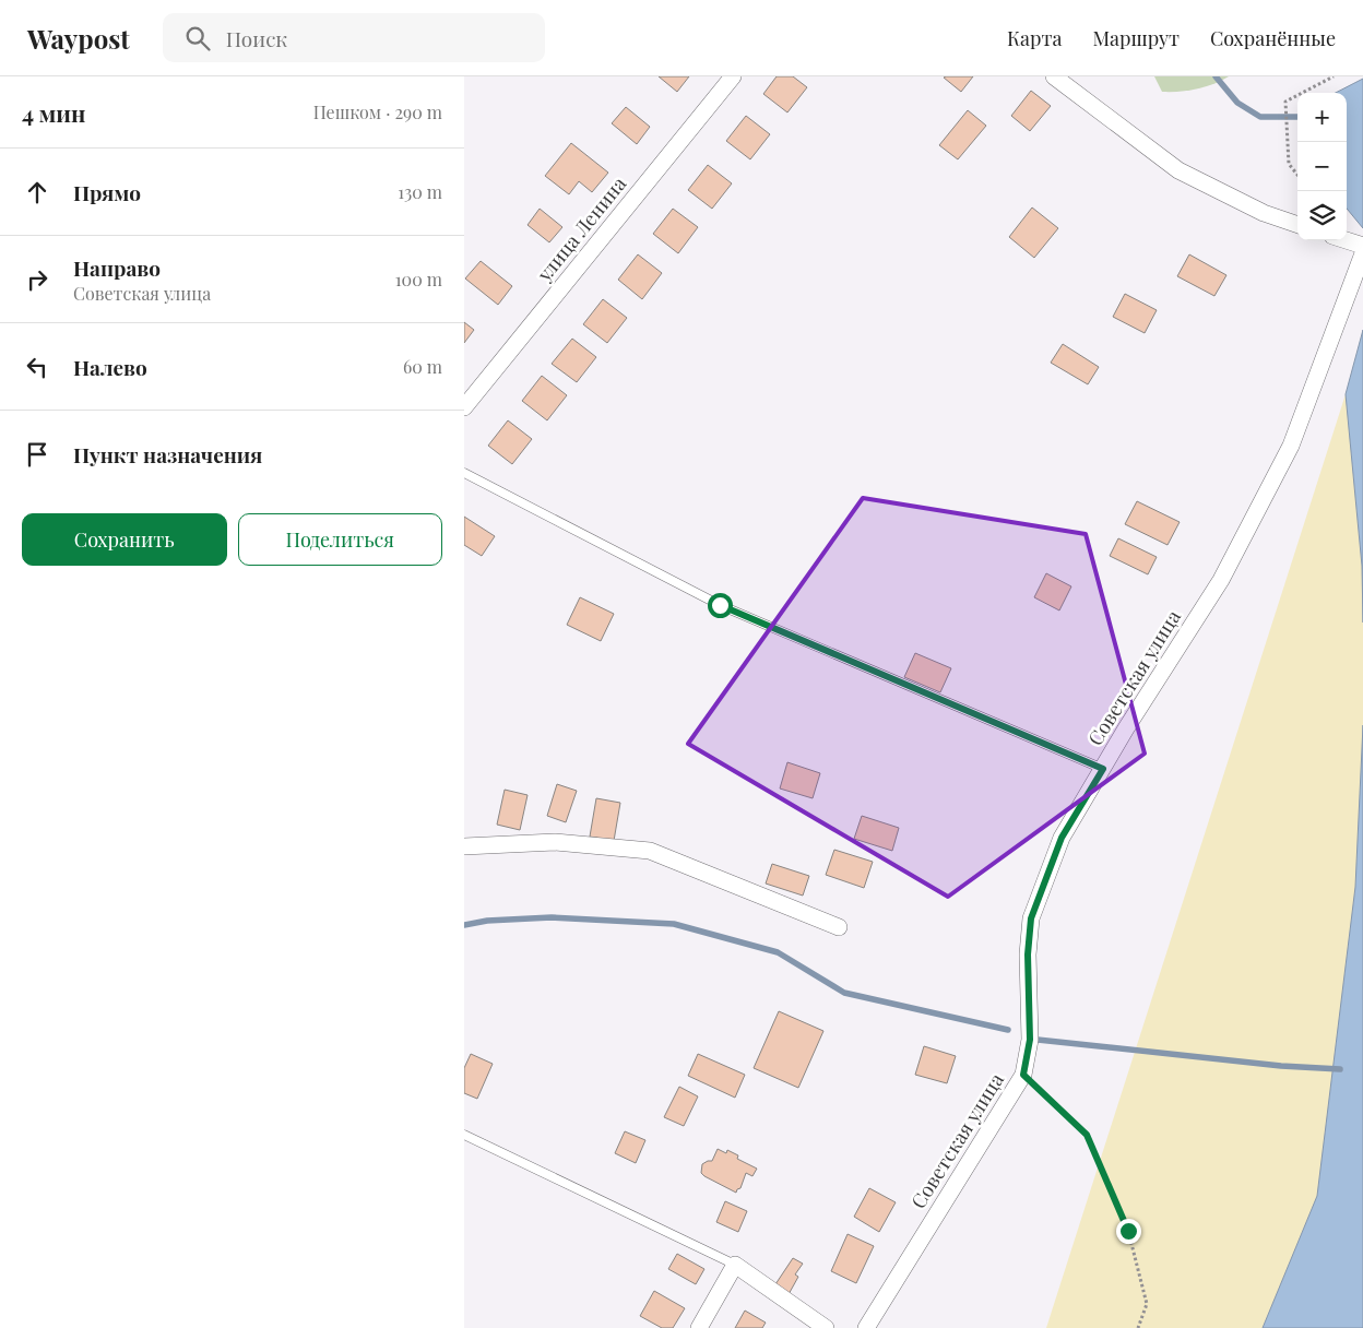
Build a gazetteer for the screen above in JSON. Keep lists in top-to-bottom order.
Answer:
{
  "streets": {
    "street": ["улица Ленина", "Советская улица"]
  },
  "page": {
    "header": "Waypost",
    "search": "Поиск",
    "nav": ["Карта", "Маршрут", "Сохранённые"],
    "heading": ["4 мин", "Пешком · 290 m"],
    "map_buttons": ["+", "−"],
    "list": [
      ["Прямо", "130 m"],
      ["Направо", "Советская улица", "100 m"],
      ["Налево", "60 m"],
      "Пункт назначения"
    ],
    "buttons": ["Сохранить", "Поделиться"]
  }
}
